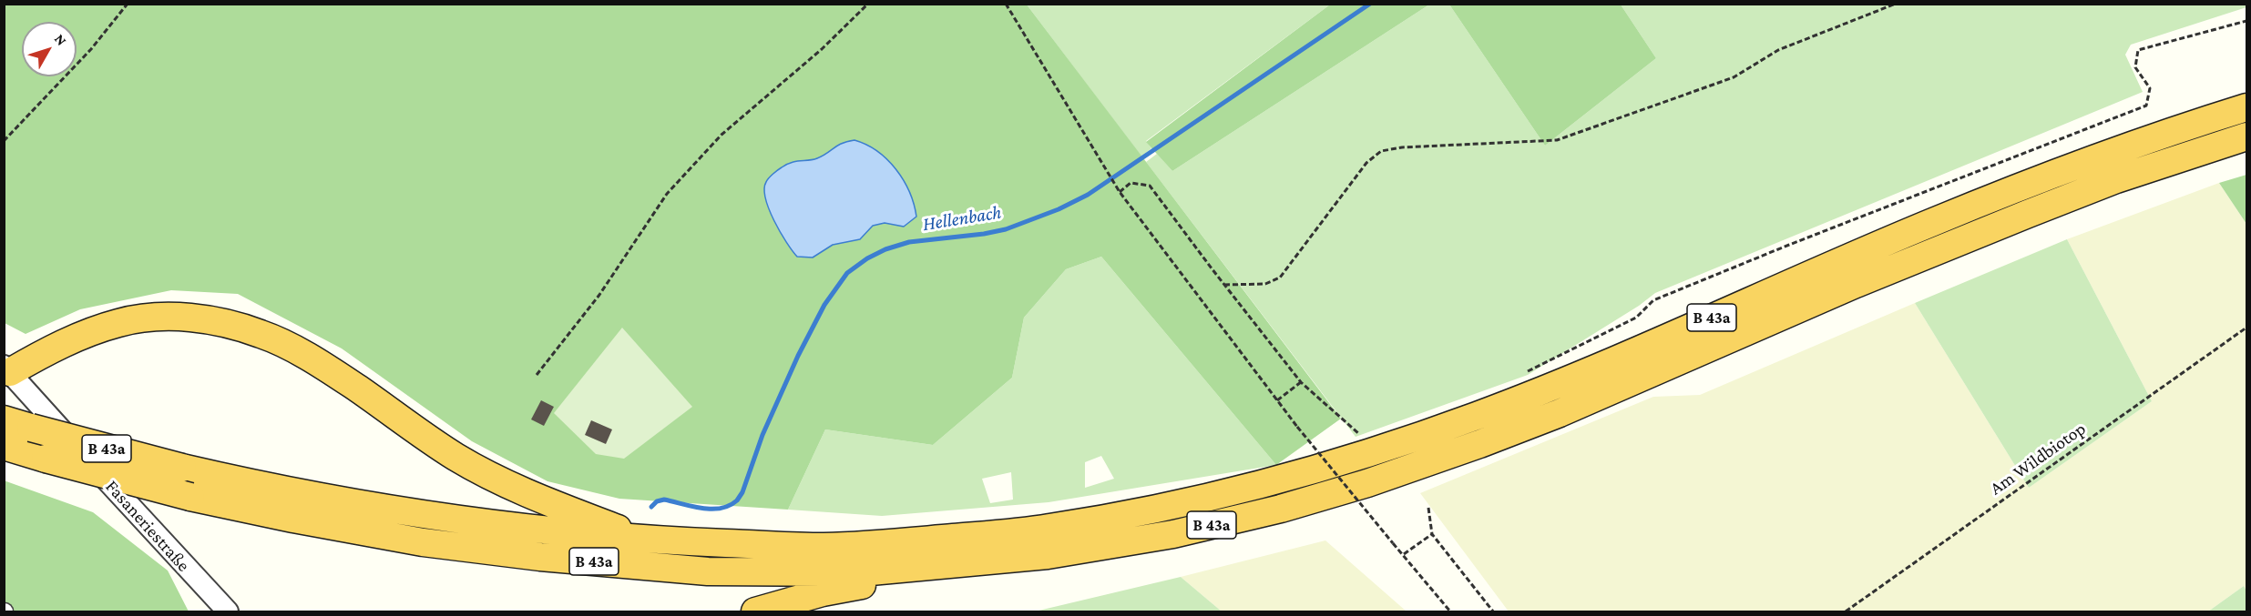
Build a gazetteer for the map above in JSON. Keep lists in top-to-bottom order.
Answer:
{
  "streets": {
    "highway": ["B 43a"],
    "street": ["Fasaneriestraße"],
    "path": ["Am Wildbiotop"]
  },
  "water": ["Hellenbach"],
  "north": "top right"
}
